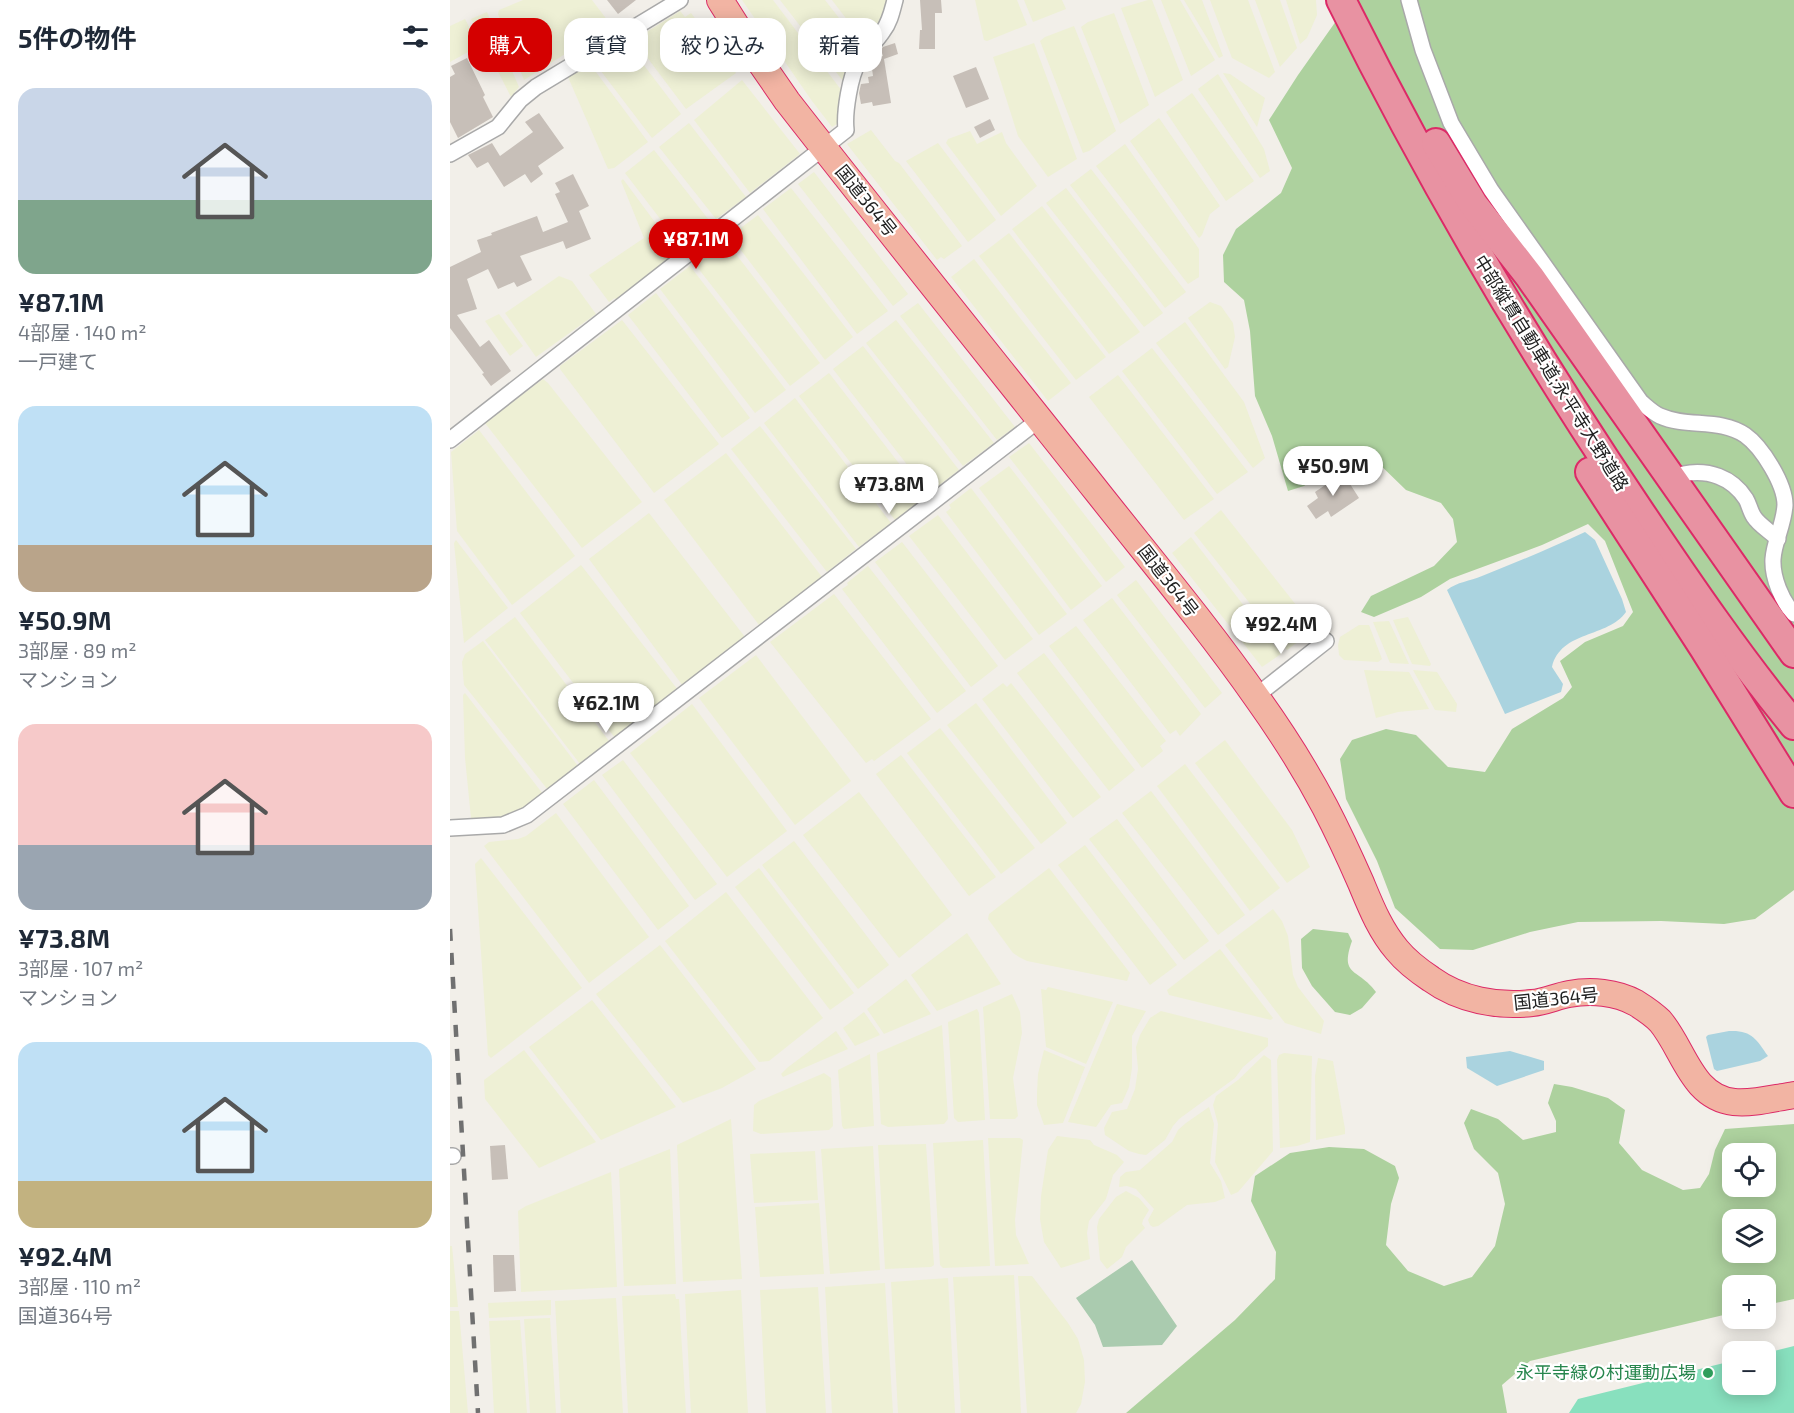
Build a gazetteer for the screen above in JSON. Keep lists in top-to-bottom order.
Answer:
{
  "streets": {
    "highway": ["国道364号", "中部縦貫自動車道;永平寺大野道路"]
  },
  "places": ["永平寺緑の村運動広場"],
  "page": {
    "heading": "5件の物件",
    "chip": [
      "購入",
      "賃貸",
      "絞り込み",
      "新着"
    ],
    "list": [
      {
        "name": "¥87.1M",
        "note": "4部屋 · 140 m² · 一戸建て"
      },
      {
        "name": "¥50.9M",
        "note": "3部屋 · 89 m² · マンション"
      },
      {
        "name": "¥73.8M",
        "note": "3部屋 · 107 m² · マンション"
      },
      {
        "name": "¥92.4M",
        "note": "3部屋 · 110 m² · 国道364号"
      }
    ],
    "price": [
      "¥87.1M",
      "¥50.9M",
      "¥73.8M",
      "¥92.4M",
      "¥62.1M"
    ],
    "map_buttons": ["+", "−"]
  }
}
